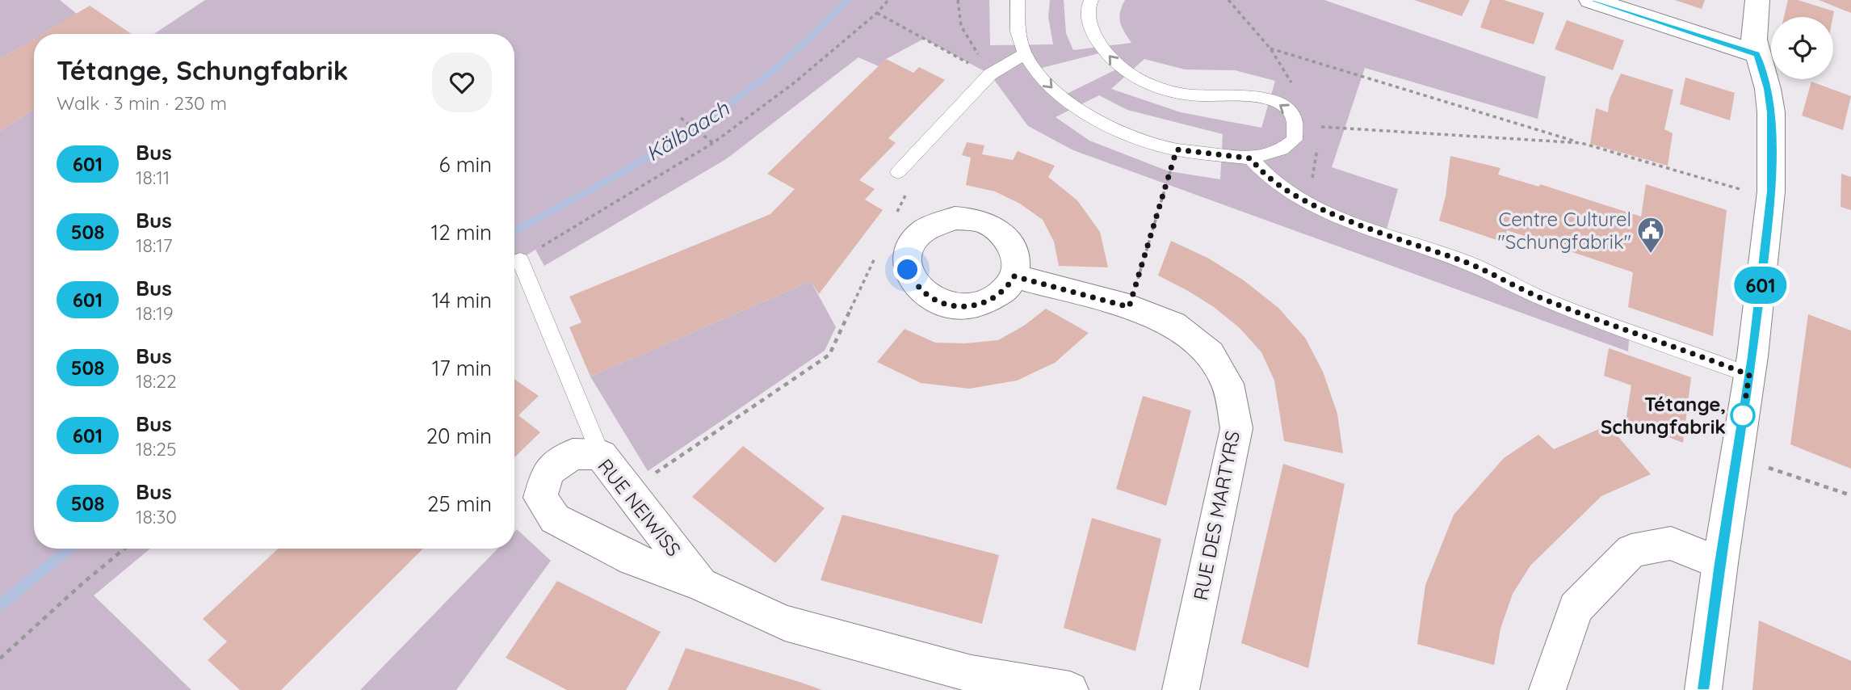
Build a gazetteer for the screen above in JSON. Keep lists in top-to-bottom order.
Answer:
{
  "streets": {
    "street": ["RUE NEIWISS", "RUE DES MARTYRS"]
  },
  "water": ["Kälbaach"],
  "places": {
    "public building": ["Centre Culturel \"Schungfabrik\""],
    "other": ["Tétange, Schungfabrik"]
  },
  "lines": ["bus line 601"],
  "page": {
    "on_map": "601",
    "heading": ["Tétange, Schungfabrik", "Walk · 3 min · 230 m"],
    "list": [
      {
        "mark": "601",
        "name": "Bus",
        "note": "18:11",
        "value": "6 min"
      },
      {
        "mark": "508",
        "name": "Bus",
        "note": "18:17",
        "value": "12 min"
      },
      {
        "mark": "601",
        "name": "Bus",
        "note": "18:19",
        "value": "14 min"
      },
      {
        "mark": "508",
        "name": "Bus",
        "note": "18:22",
        "value": "17 min"
      },
      {
        "mark": "601",
        "name": "Bus",
        "note": "18:25",
        "value": "20 min"
      },
      {
        "mark": "508",
        "name": "Bus",
        "note": "18:30",
        "value": "25 min"
      }
    ]
  }
}
